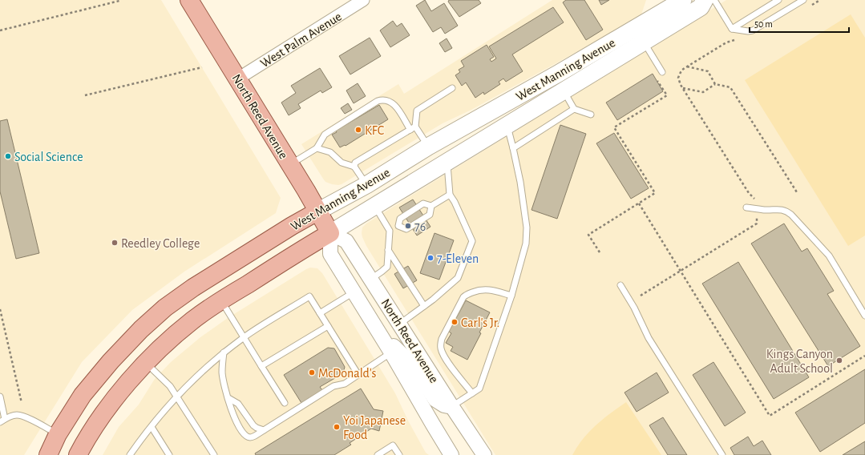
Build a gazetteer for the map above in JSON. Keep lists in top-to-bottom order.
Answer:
{
  "streets": {
    "main road": ["West Manning Avenue", "North Reed Avenue"],
    "street": ["West Palm Avenue"]
  },
  "crossings": [
    ["West Palm Avenue", "North Reed Avenue"],
    ["West Manning Avenue", "North Reed Avenue"]
  ],
  "places": [
    "KFC",
    "Social Science",
    "76",
    "Reedley College",
    "7-Eleven",
    "Carl's Jr.",
    "Kings Canyon Adult School",
    "McDonald's",
    "Yoi Japanese Food"
  ],
  "scale_bar": "50 m"
}
